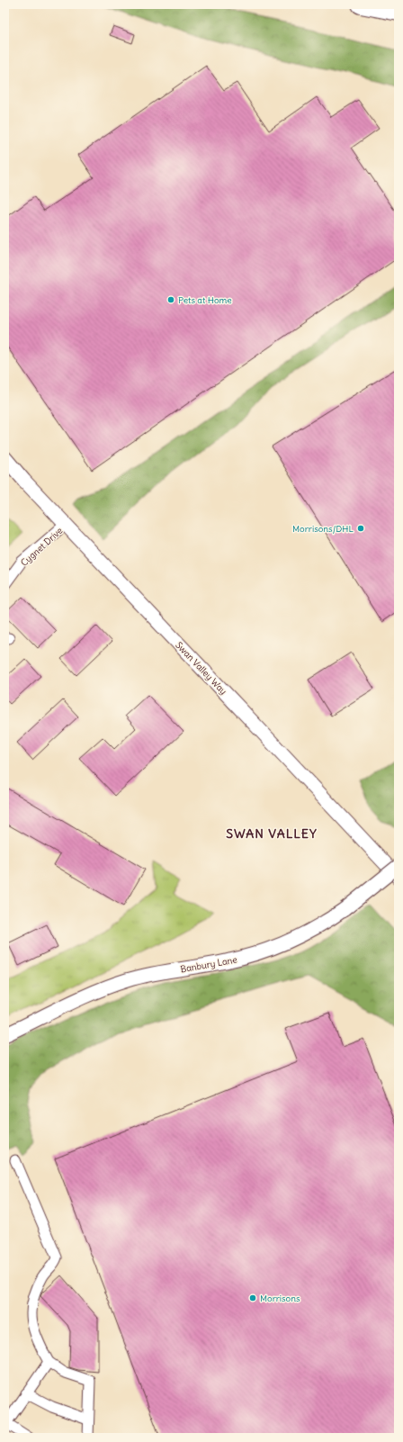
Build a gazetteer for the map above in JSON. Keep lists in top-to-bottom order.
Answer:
{
  "streets": {
    "street": ["Cygnet Drive", "Swan Valley Way", "Banbury Lane"]
  },
  "crossings": [
    ["Cygnet Drive", "Swan Valley Way"]
  ],
  "districts": ["SWAN VALLEY"],
  "places": ["Pets at Home", "Morrisons/DHL", "Morrisons"]
}
